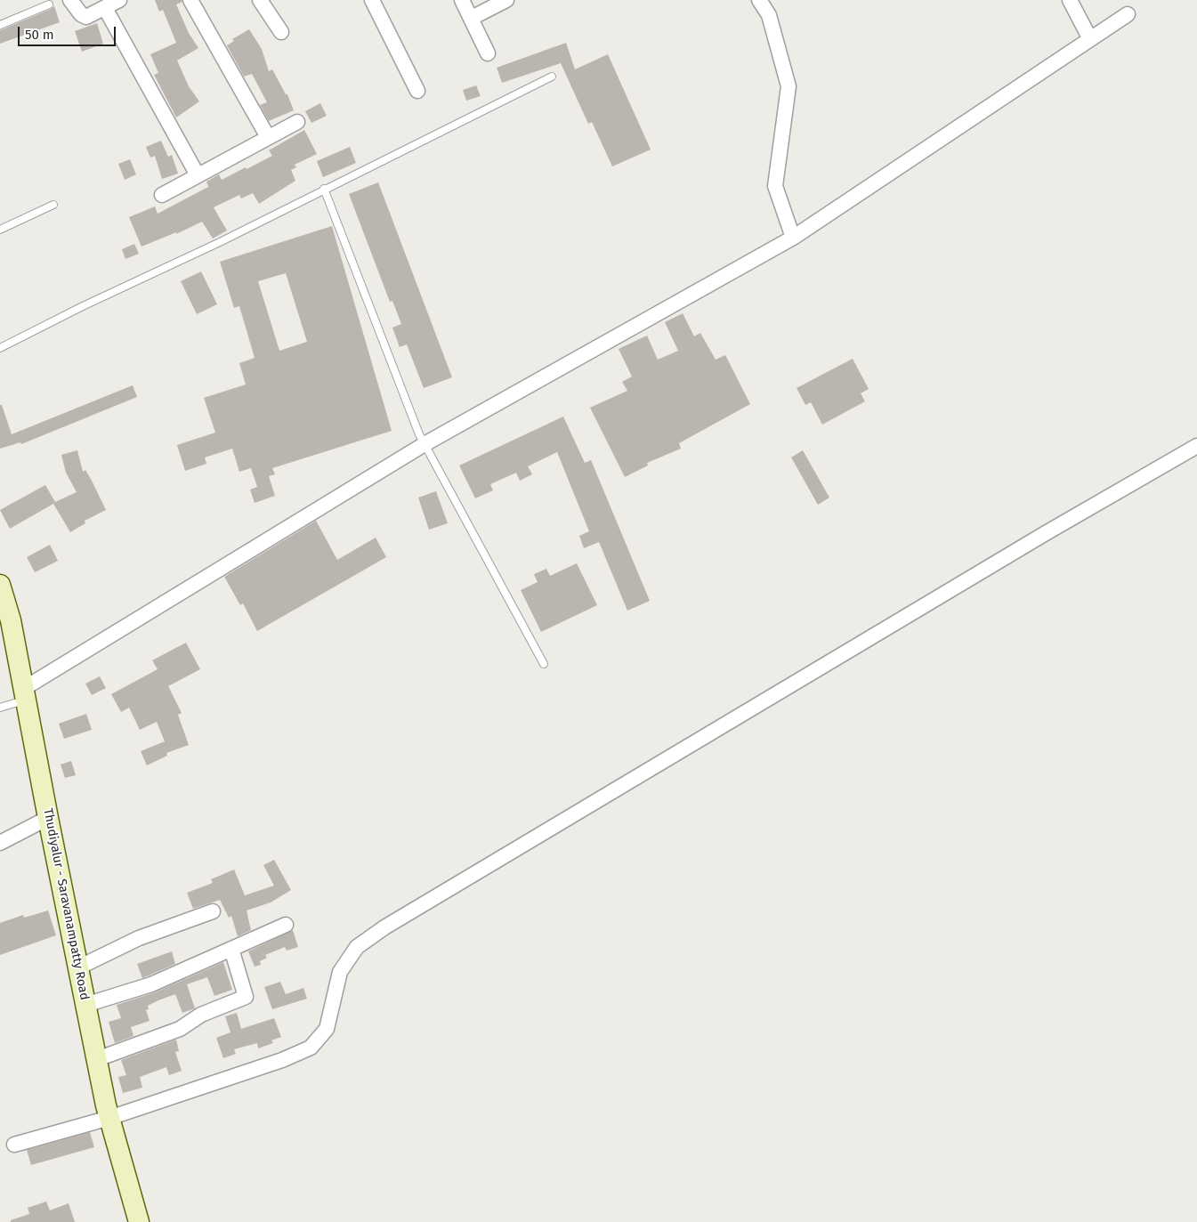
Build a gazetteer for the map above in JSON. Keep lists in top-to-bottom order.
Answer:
{
  "streets": {
    "main road": ["Thudiyalur - Saravanampatty Road"]
  },
  "scale_bar": "50 m"
}
